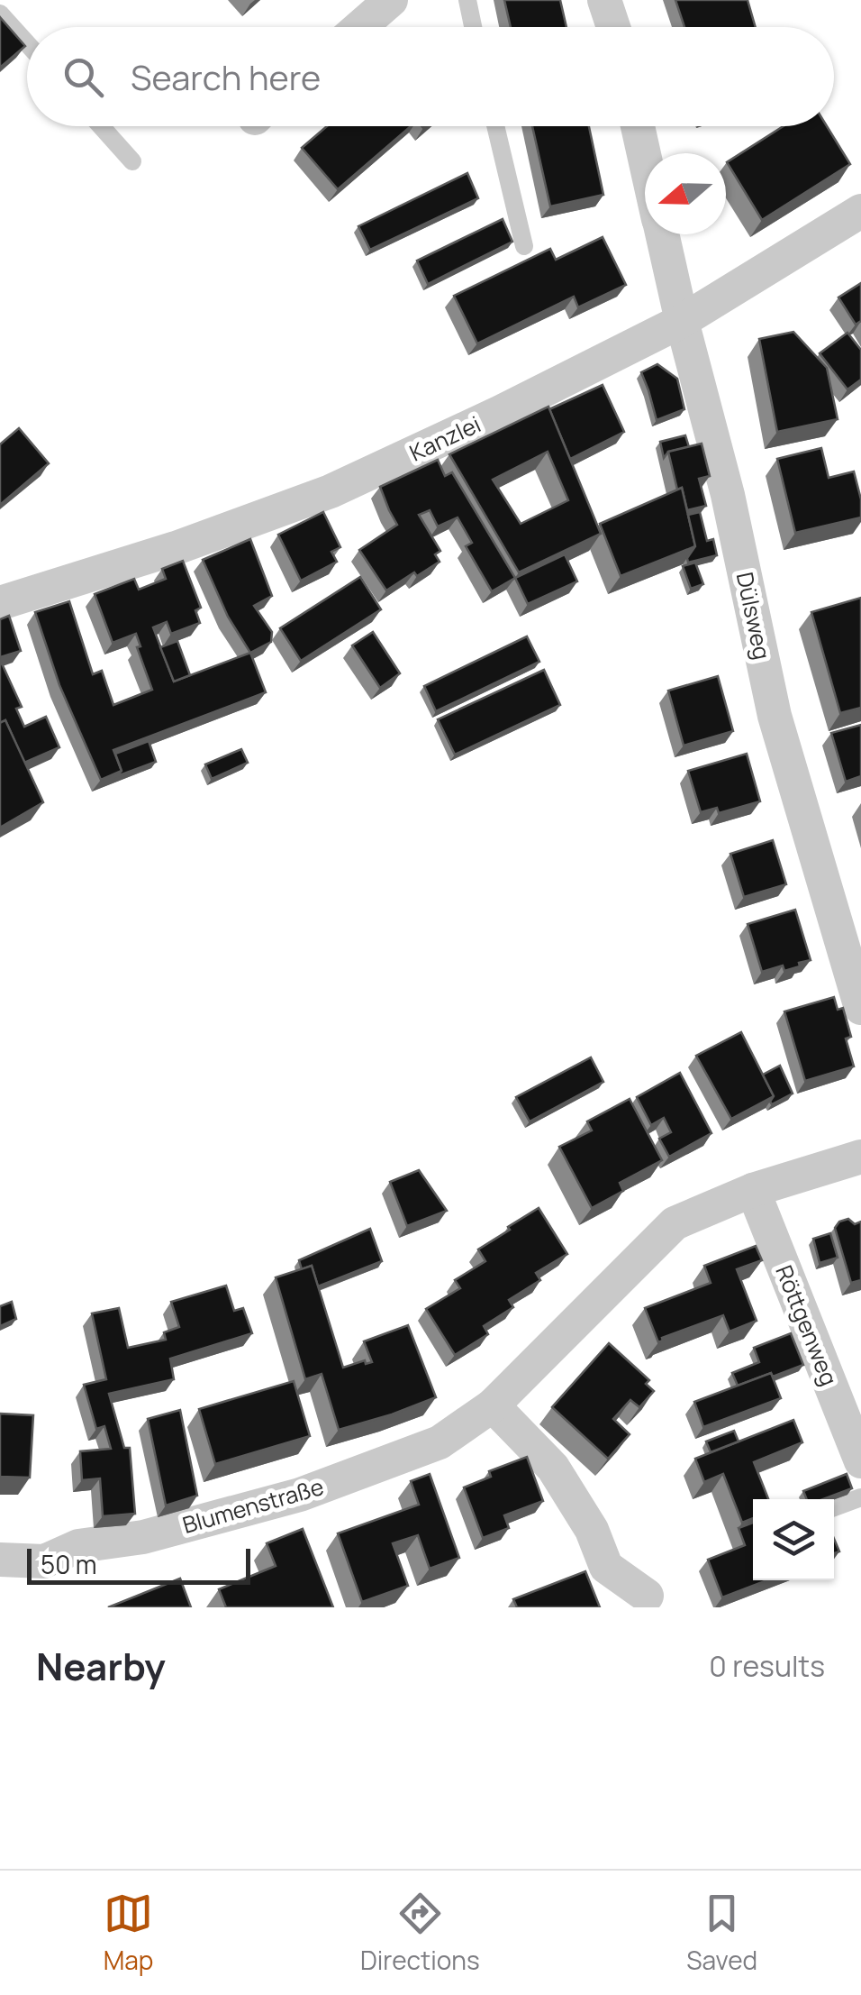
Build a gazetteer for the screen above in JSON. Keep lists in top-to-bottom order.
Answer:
{
  "streets": {
    "street": [
      "Kanzlei",
      "Dülsweg",
      "Röttgenweg",
      "Blumenstraße"
    ]
  },
  "crossings": [
    ["Kanzlei", "Dülsweg"],
    ["Röttgenweg", "Blumenstraße"]
  ],
  "scale_bar": "50 m",
  "north": "left",
  "page": {
    "search": "Search here",
    "scale": "50 m",
    "heading": ["Nearby", "0 results"],
    "nav": ["Map", "Directions", "Saved"]
  }
}
